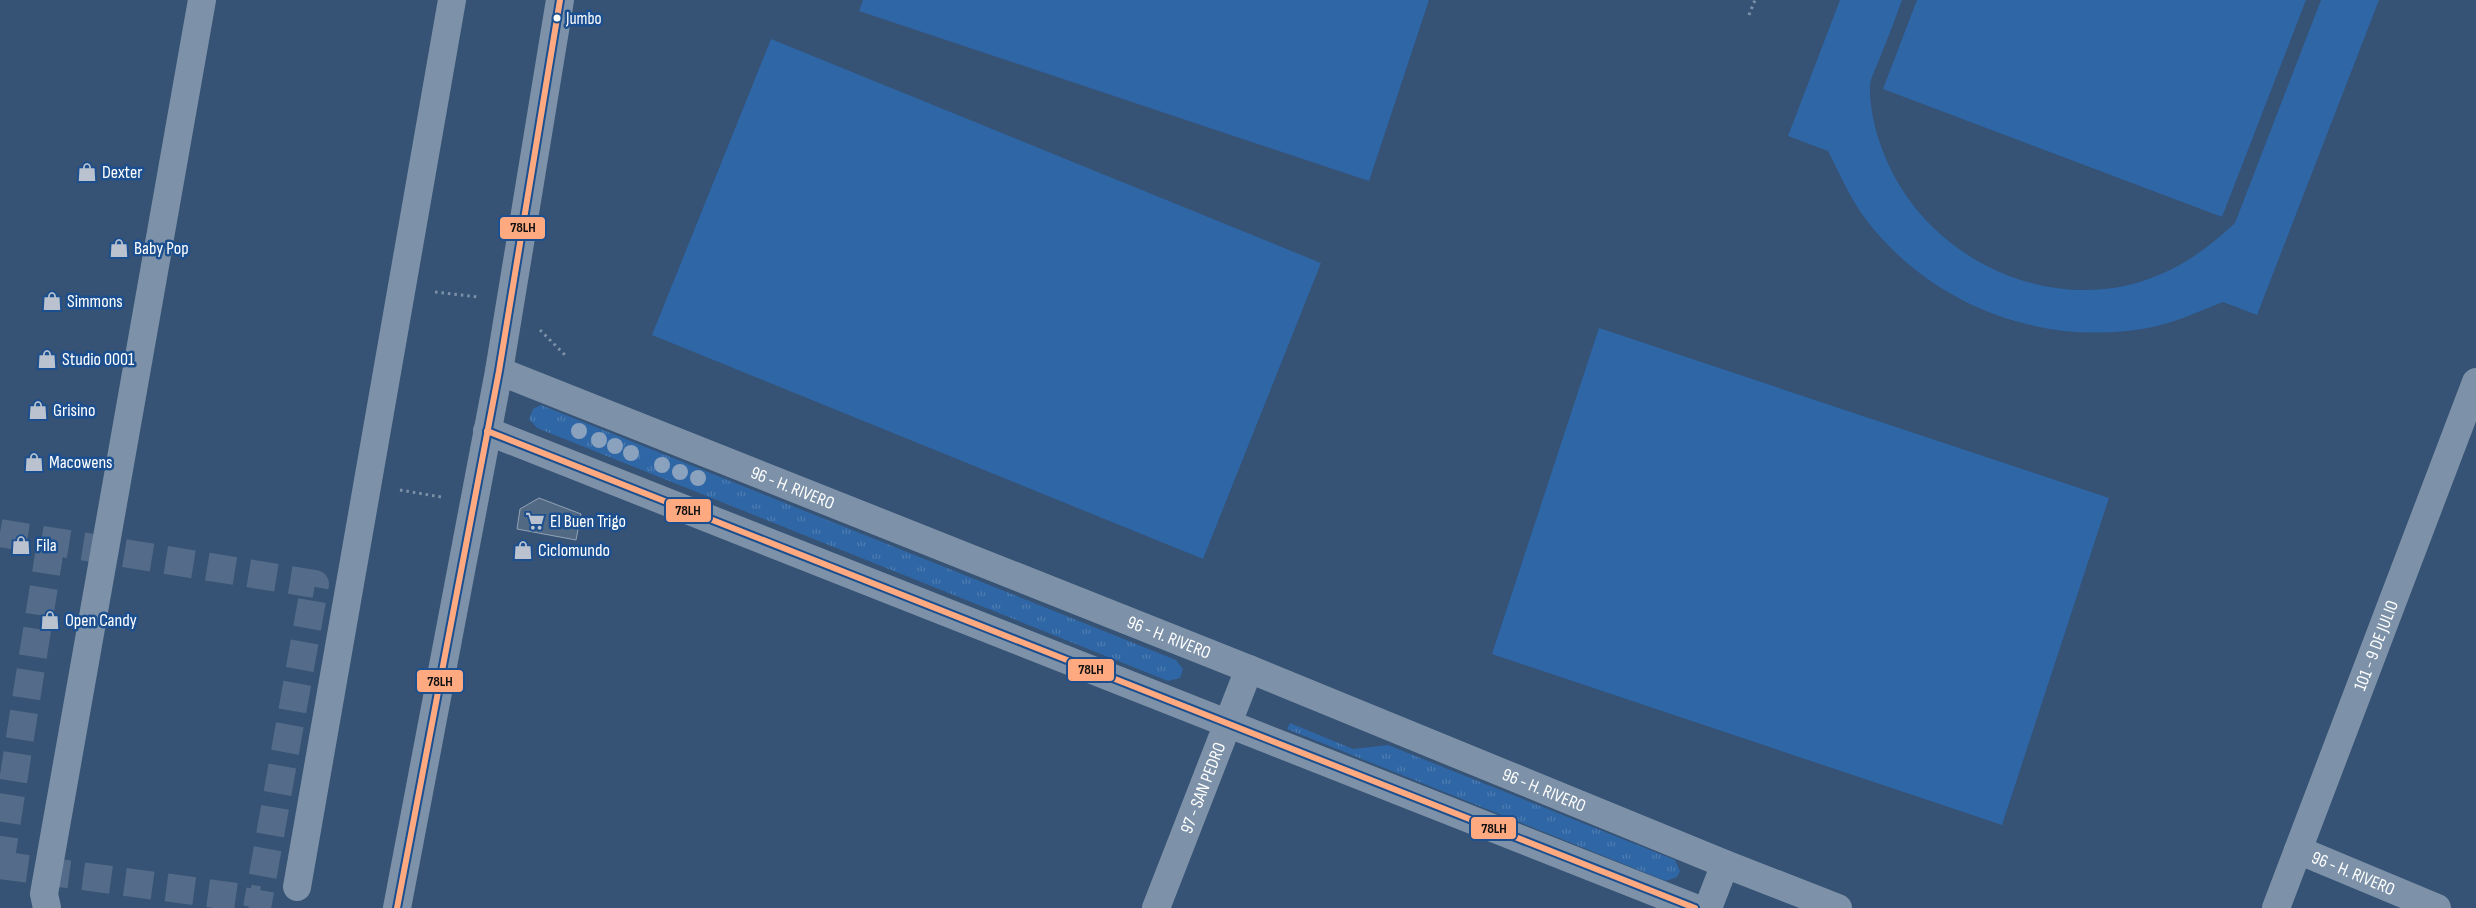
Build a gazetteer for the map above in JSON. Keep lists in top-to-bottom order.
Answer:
{
  "streets": {
    "street": ["96 - H. RIVERO", "101 - 9 DE JULIO", "97 - SAN PEDRO"]
  },
  "crossings": [
    ["96 - H. RIVERO", "101 - 9 DE JULIO"],
    ["96 - H. RIVERO", "97 - SAN PEDRO"]
  ],
  "places": {
    "other": ["Jumbo"],
    "shop": [
      "Dexter",
      "Baby Pop",
      "Simmons",
      "Studio 0001",
      "Grisino",
      "Macowens",
      "Fila",
      "Ciclomundo",
      "Open Candy"
    ],
    "supermarket": ["El Buen Trigo"]
  },
  "lines": ["transit line 78LH"]
}
